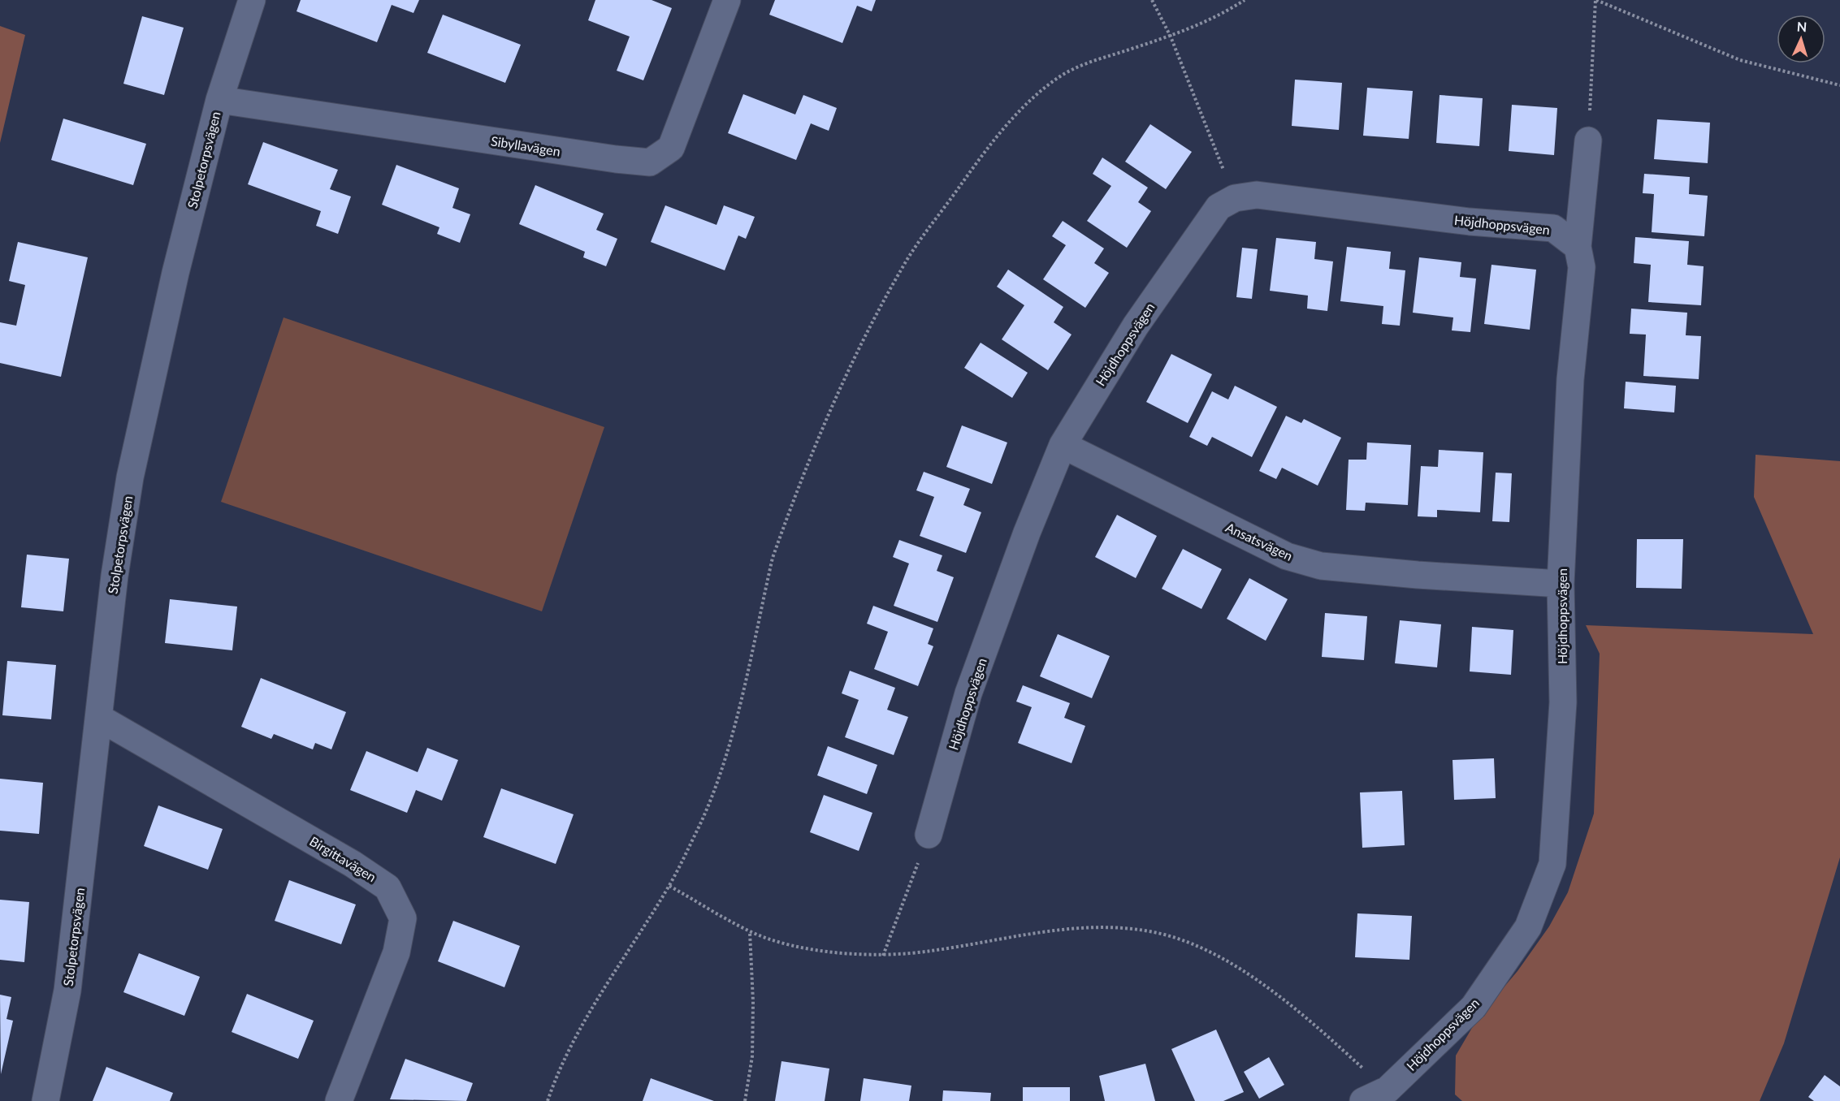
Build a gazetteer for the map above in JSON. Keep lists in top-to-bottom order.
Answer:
{
  "streets": {
    "street": [
      "Sibyllavägen",
      "Stolpetorpsvägen",
      "Höjdhoppsvägen",
      "Ansatsvägen",
      "Birgittavägen"
    ]
  },
  "crossings": [
    ["Sibyllavägen", "Stolpetorpsvägen"],
    ["Stolpetorpsvägen", "Birgittavägen"],
    ["Höjdhoppsvägen", "Ansatsvägen"]
  ],
  "north": "top"
}
